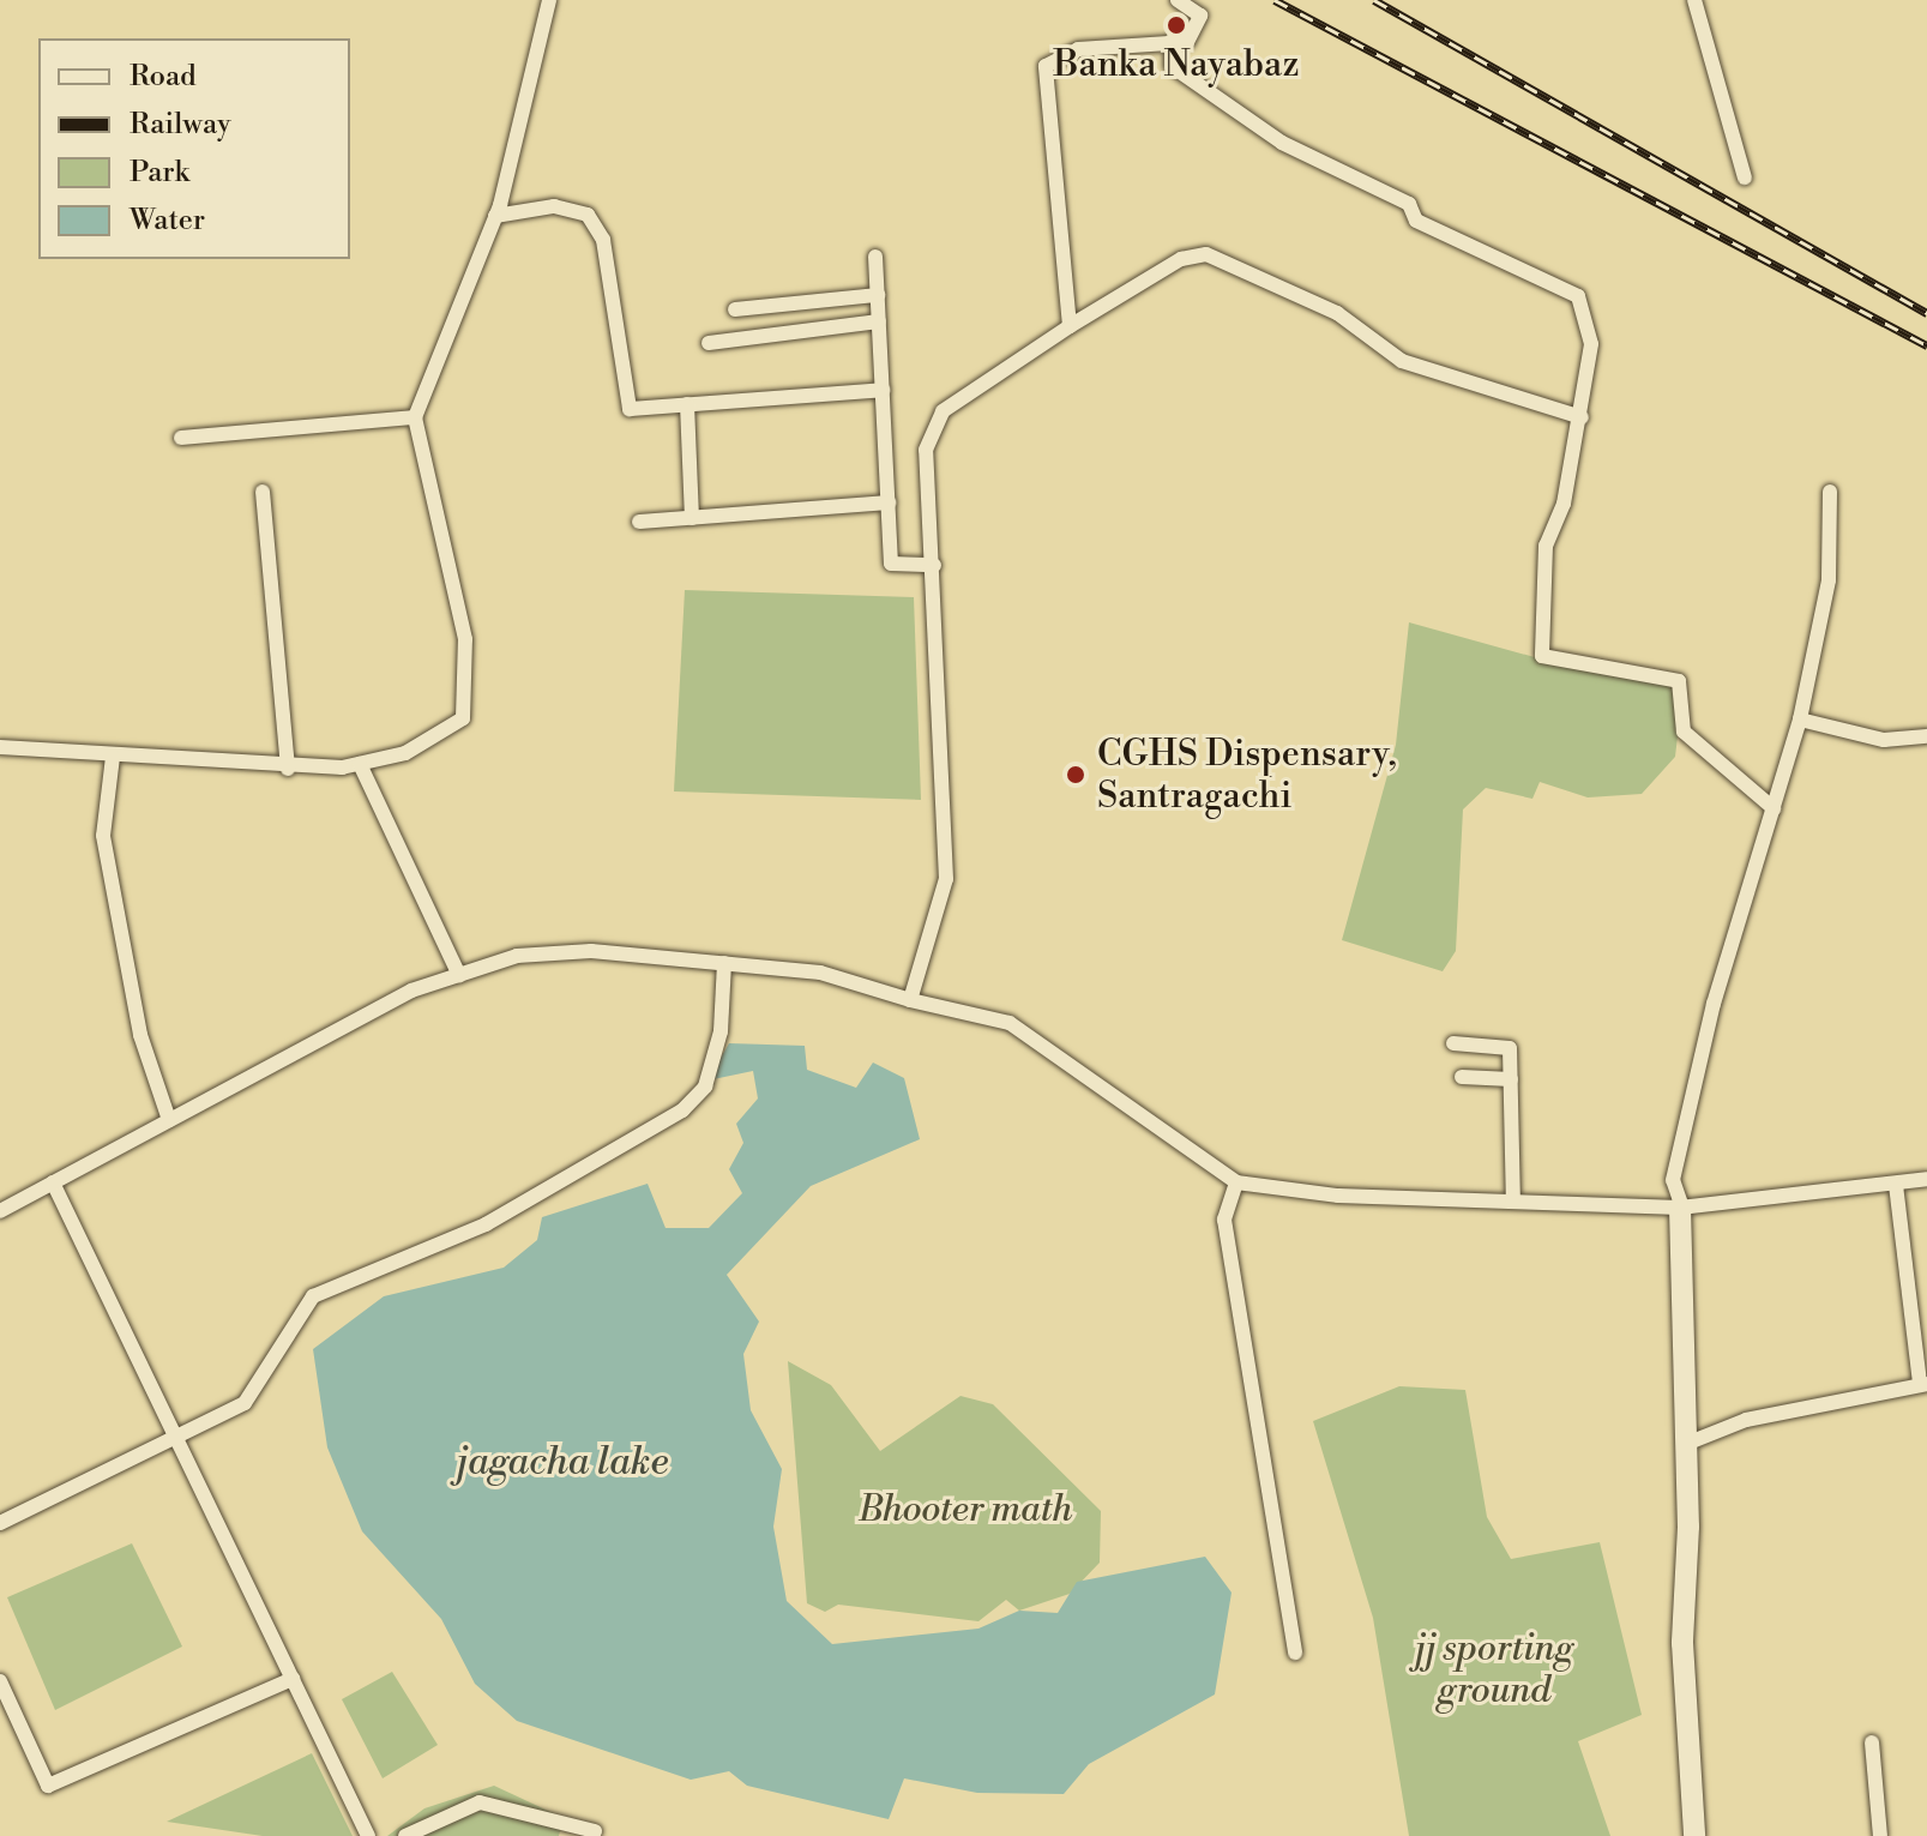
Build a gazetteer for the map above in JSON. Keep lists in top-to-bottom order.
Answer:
{
  "water": ["jagacha lake"],
  "parks": ["Bhooter math", "jj sporting ground"],
  "places": ["Banka Nayabaz", "CGHS Dispensary, Santragachi"],
  "legend": [
    "Road",
    "Railway",
    "Park",
    "Water"
  ]
}
